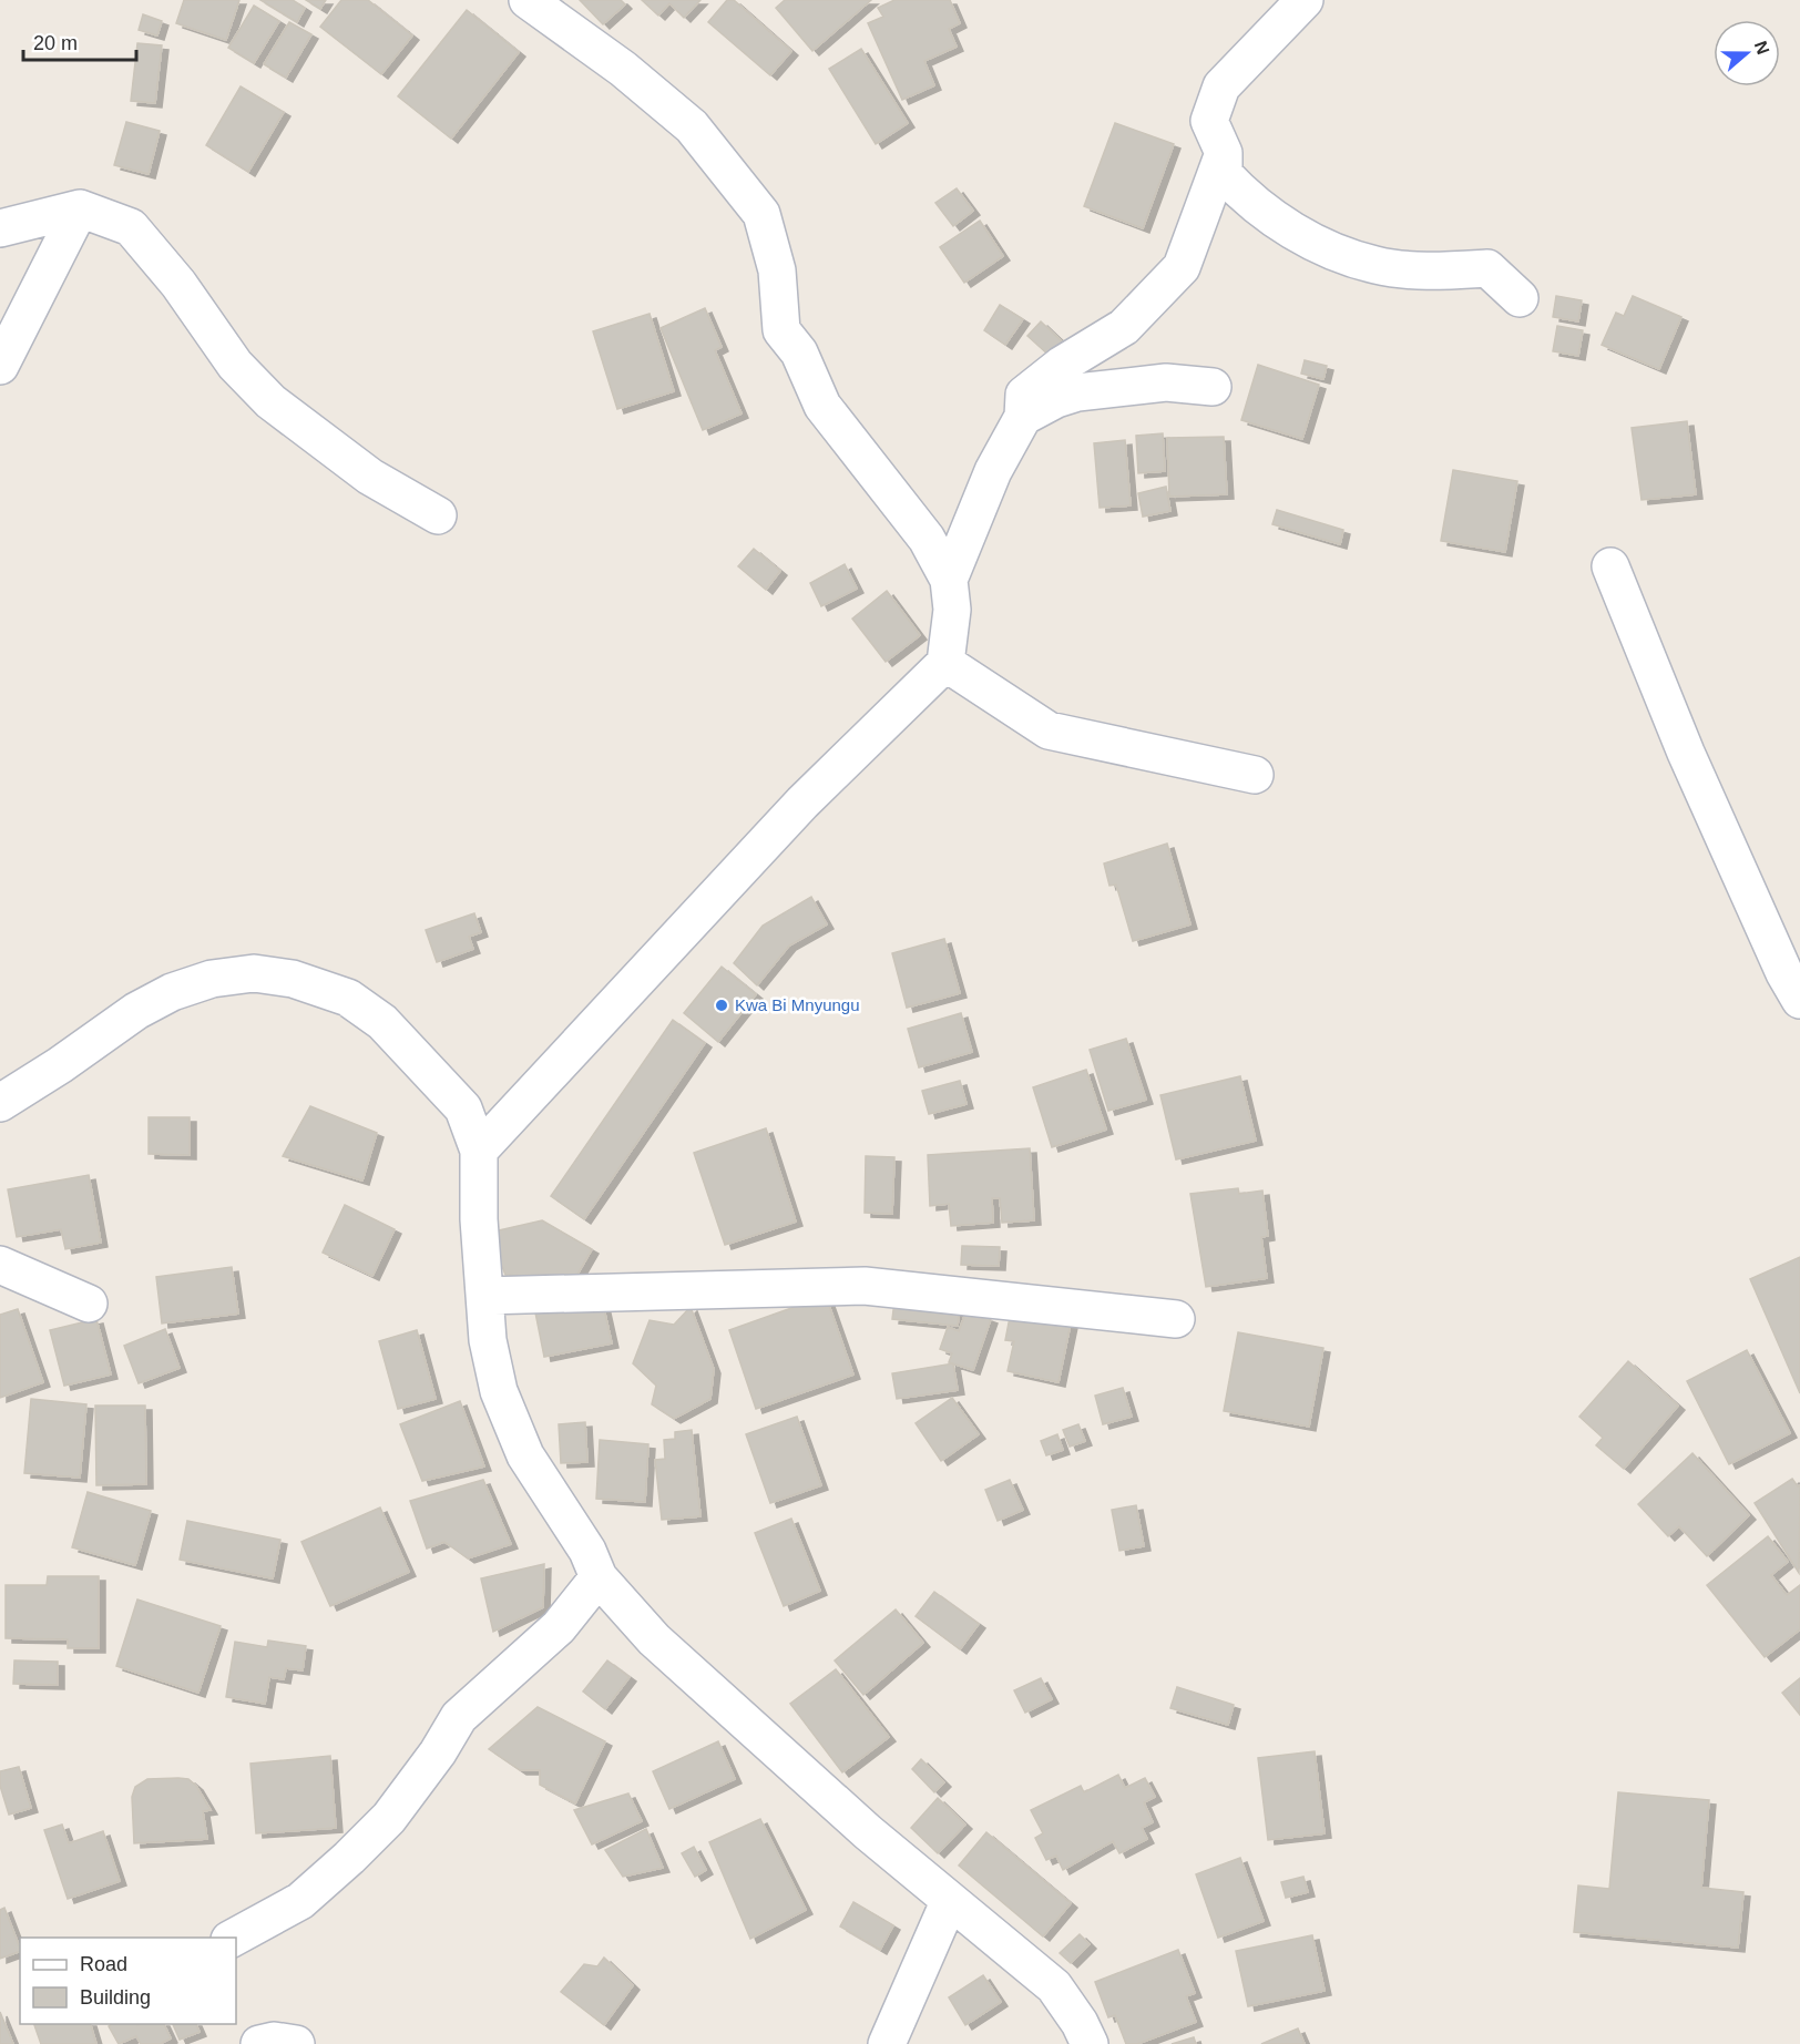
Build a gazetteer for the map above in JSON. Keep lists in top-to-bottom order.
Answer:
{
  "places": ["Kwa Bi Mnyungu"],
  "legend": ["Road", "Building"],
  "scale_bar": "20 m",
  "north": "right"
}
